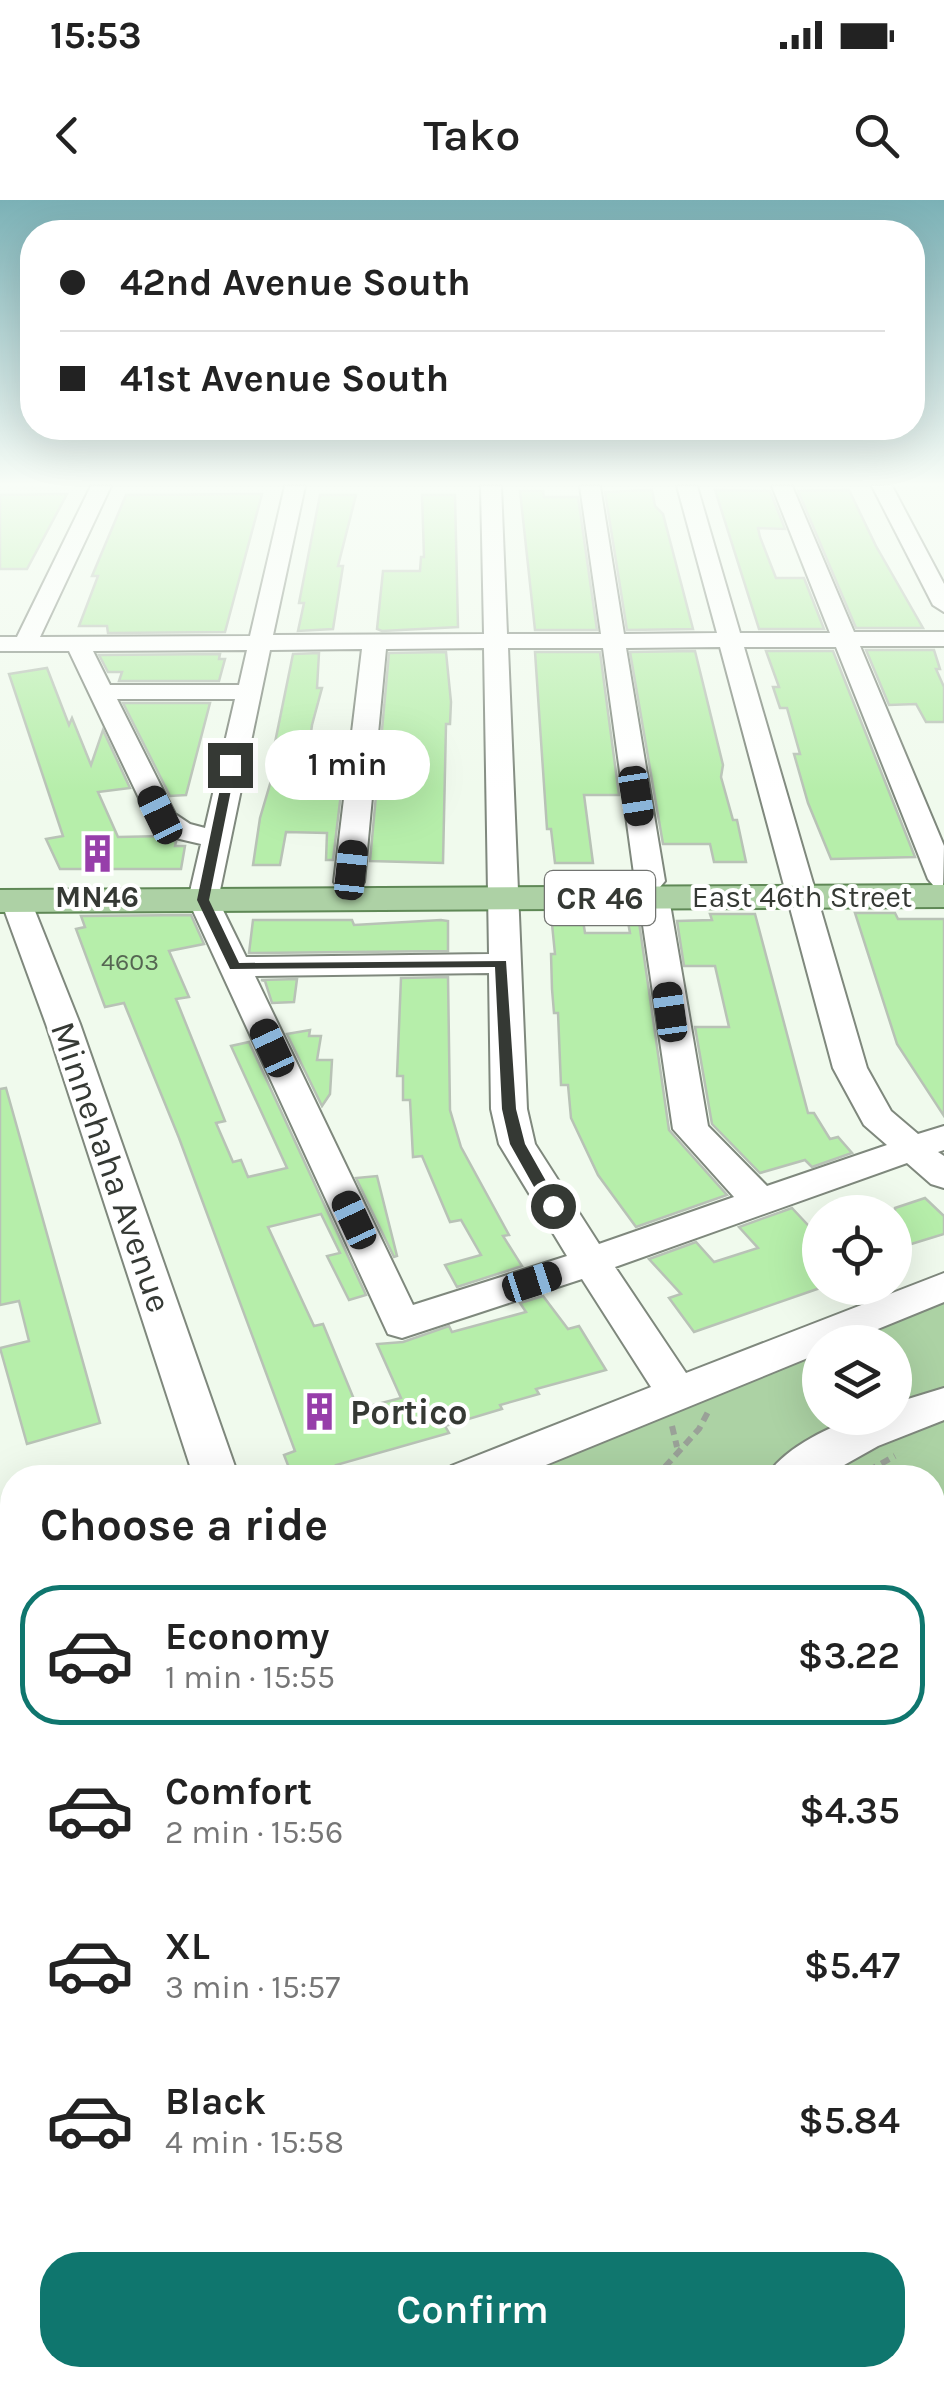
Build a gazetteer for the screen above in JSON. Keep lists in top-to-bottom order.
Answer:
{
  "streets": {
    "main road": ["East 46th Street", "CR 46"],
    "street": ["Minnehaha Avenue"]
  },
  "crossings": [
    ["East 46th Street", "Minnehaha Avenue"]
  ],
  "places": {
    "building": ["MN46", "Portico"]
  },
  "house_numbers": ["4603"],
  "page": {
    "status": "15:53",
    "header": "Tako",
    "banner": ["42nd Avenue South", "41st Avenue South"],
    "bubble": "1 min",
    "heading": "Choose a ride",
    "list": [
      {
        "name": "Economy",
        "note": "1 min · 15:55",
        "value": "$3.22"
      },
      {
        "name": "Comfort",
        "note": "2 min · 15:56",
        "value": "$4.35"
      },
      {
        "name": "XL",
        "note": "3 min · 15:57",
        "value": "$5.47"
      },
      {
        "name": "Black",
        "note": "4 min · 15:58",
        "value": "$5.84"
      }
    ],
    "buttons": "Confirm"
  }
}
